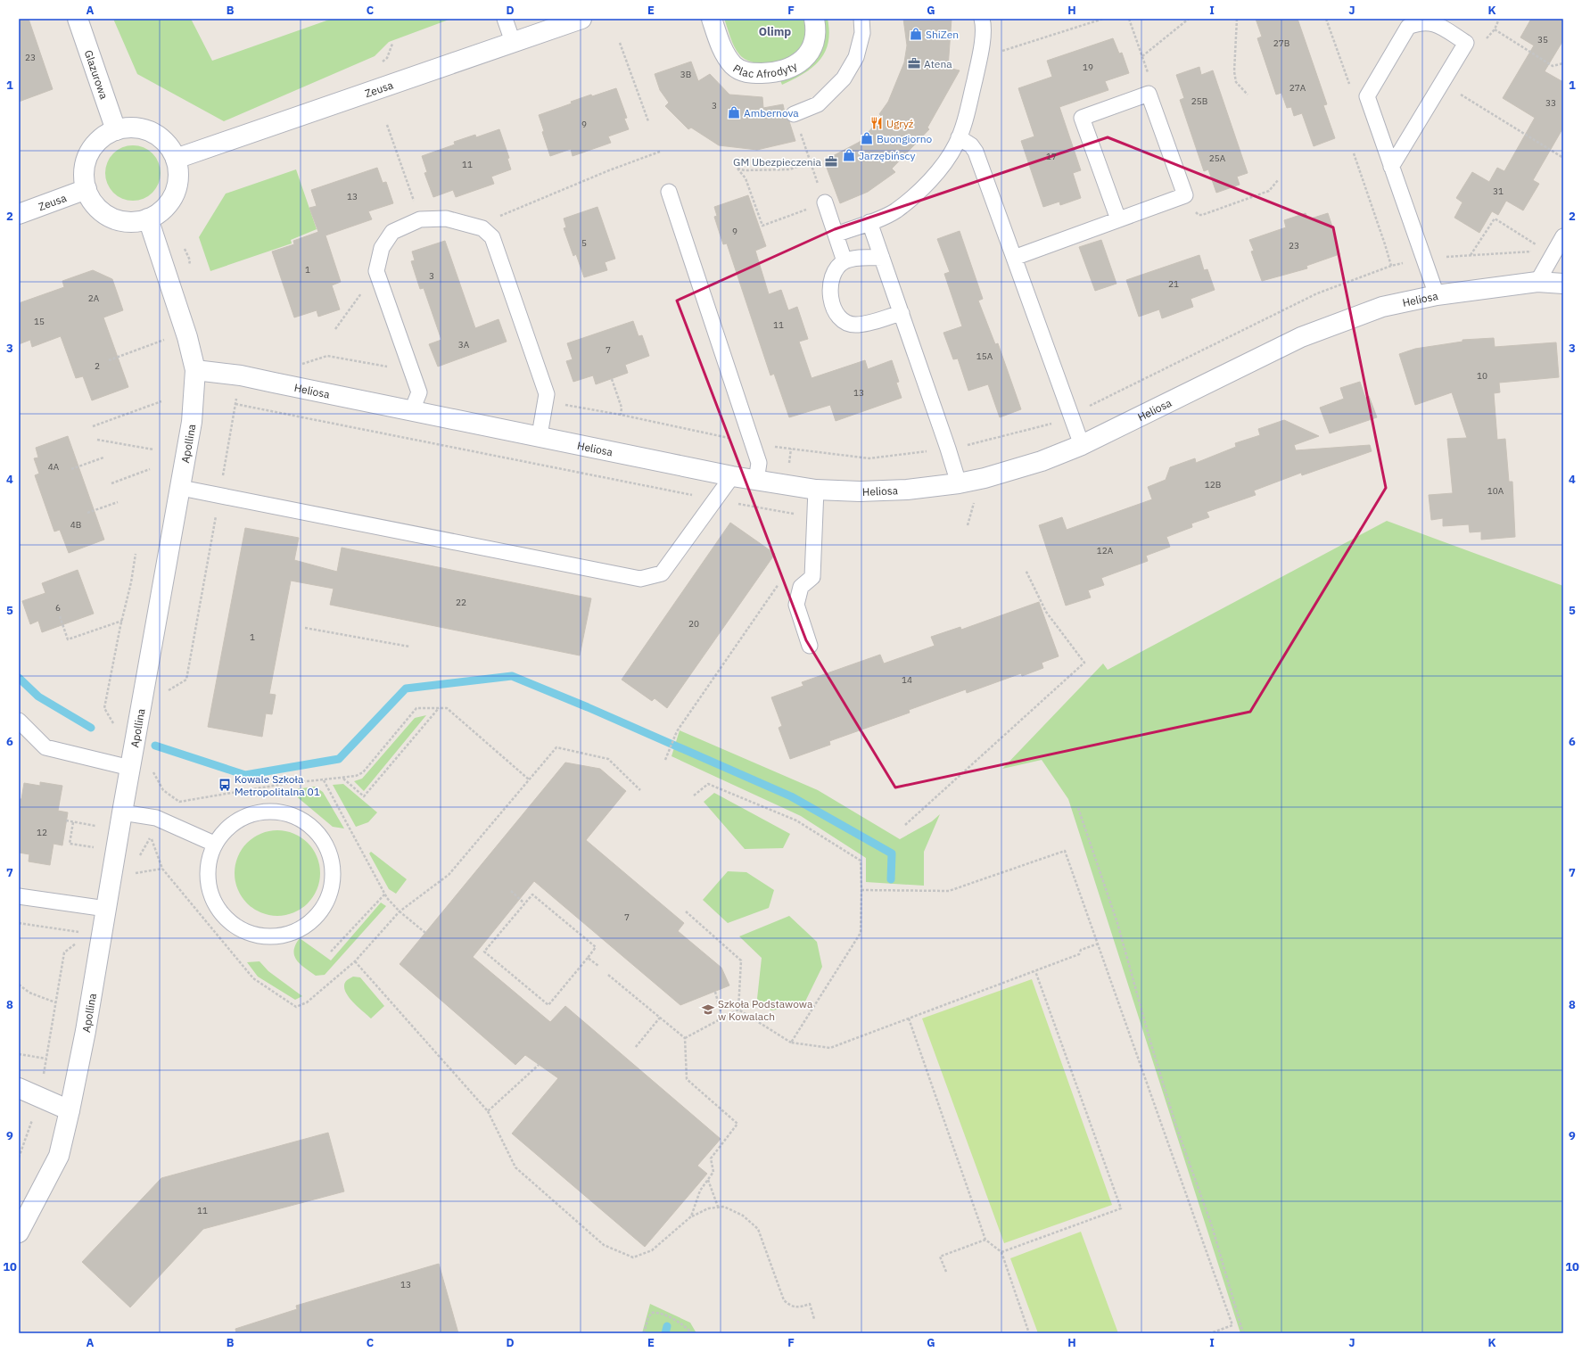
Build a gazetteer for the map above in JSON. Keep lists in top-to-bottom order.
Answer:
{
  "streets": {
    "street": [
      "Plac Afrodyty",
      "Glazurowa",
      "Zeusa",
      "Heliosa",
      "Apollina"
    ]
  },
  "crossings": [
    ["Glazurowa", "Zeusa"],
    ["Glazurowa", "Apollina"],
    ["Zeusa", "Apollina"],
    ["Heliosa", "Apollina"]
  ],
  "districts": ["Olimp"],
  "places": {
    "shop": [
      "ShiZen",
      "Ambernova",
      "Buongiorno",
      "Jarzębińscy"
    ],
    "office": ["Atena", "GM Ubezpieczenia"],
    "restaurant": ["Ugryź"],
    "bus stop": ["Kowale Szkoła Metropolitalna 01"],
    "school or university": ["Szkoła Podstawowa w Kowalach"]
  },
  "house_numbers": [
    "35",
    "27B",
    "23",
    "19",
    "3B",
    "27A",
    "25B",
    "33",
    "3",
    "9",
    "17",
    "25A",
    "11",
    "31",
    "13",
    "9",
    "5",
    "23",
    "1",
    "3",
    "21",
    "2A",
    "15",
    "11",
    "3A",
    "7",
    "15A",
    "2",
    "10",
    "13",
    "4A",
    "12B",
    "10A",
    "4B",
    "12A",
    "22",
    "6",
    "20",
    "1",
    "14",
    "12",
    "7",
    "11",
    "13"
  ],
  "grid": {
    "columns": [
      "A",
      "B",
      "C",
      "D",
      "E",
      "F",
      "G",
      "H",
      "I",
      "J",
      "K"
    ],
    "rows": [
      "1",
      "2",
      "3",
      "4",
      "5",
      "6",
      "7",
      "8",
      "9",
      "10"
    ]
  }
}
